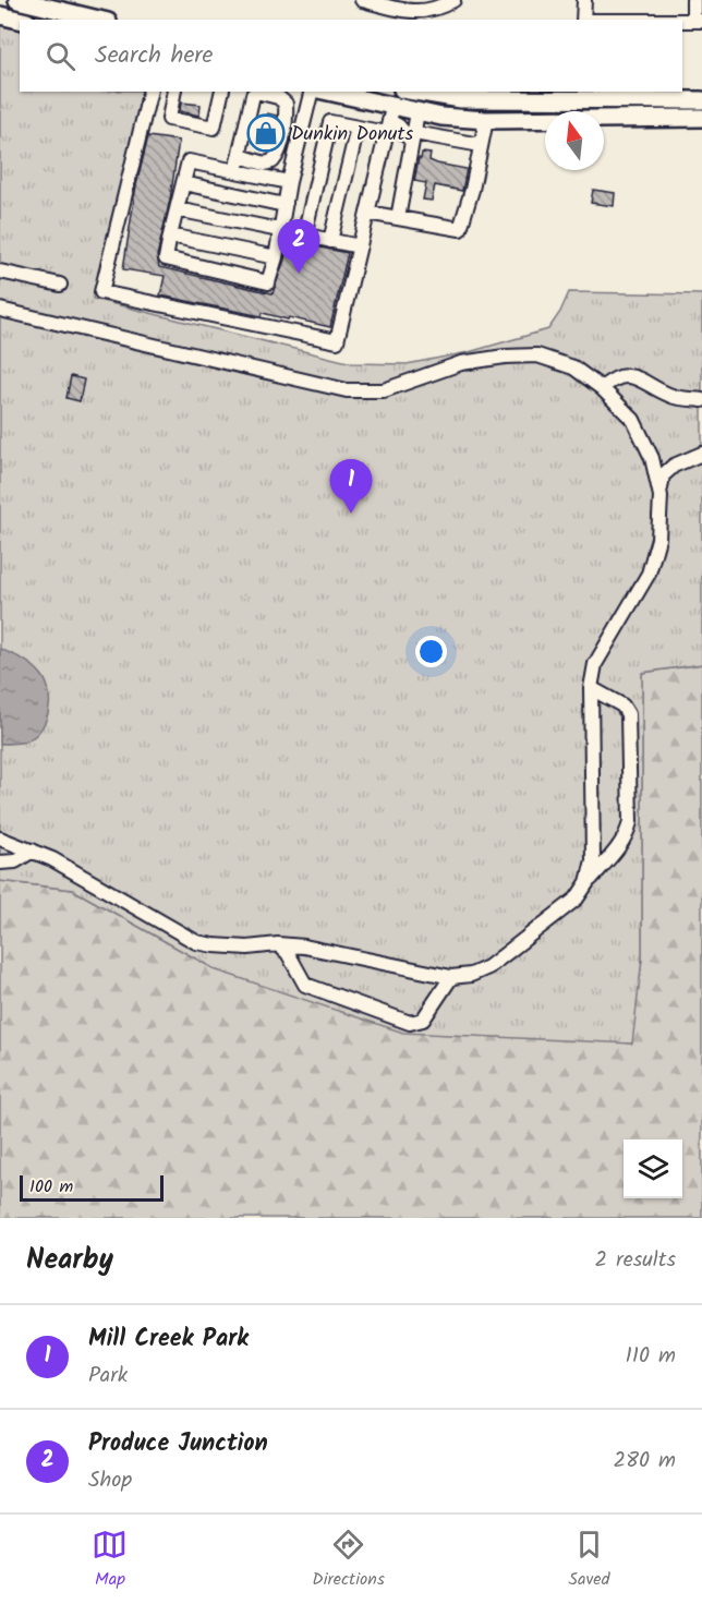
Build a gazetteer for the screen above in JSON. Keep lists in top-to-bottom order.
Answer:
{
  "places": {
    "shop": ["Dunkin Donuts"]
  },
  "scale_bar": "100 m",
  "north": "top",
  "page": {
    "search": "Search here",
    "pins": ["2", "1"],
    "scale": "100 m",
    "heading": ["Nearby", "2 results"],
    "list": [
      {
        "mark": "1",
        "name": "Mill Creek Park",
        "note": "Park",
        "value": "110 m"
      },
      {
        "mark": "2",
        "name": "Produce Junction",
        "note": "Shop",
        "value": "280 m"
      }
    ],
    "nav": ["Map", "Directions", "Saved"]
  }
}
